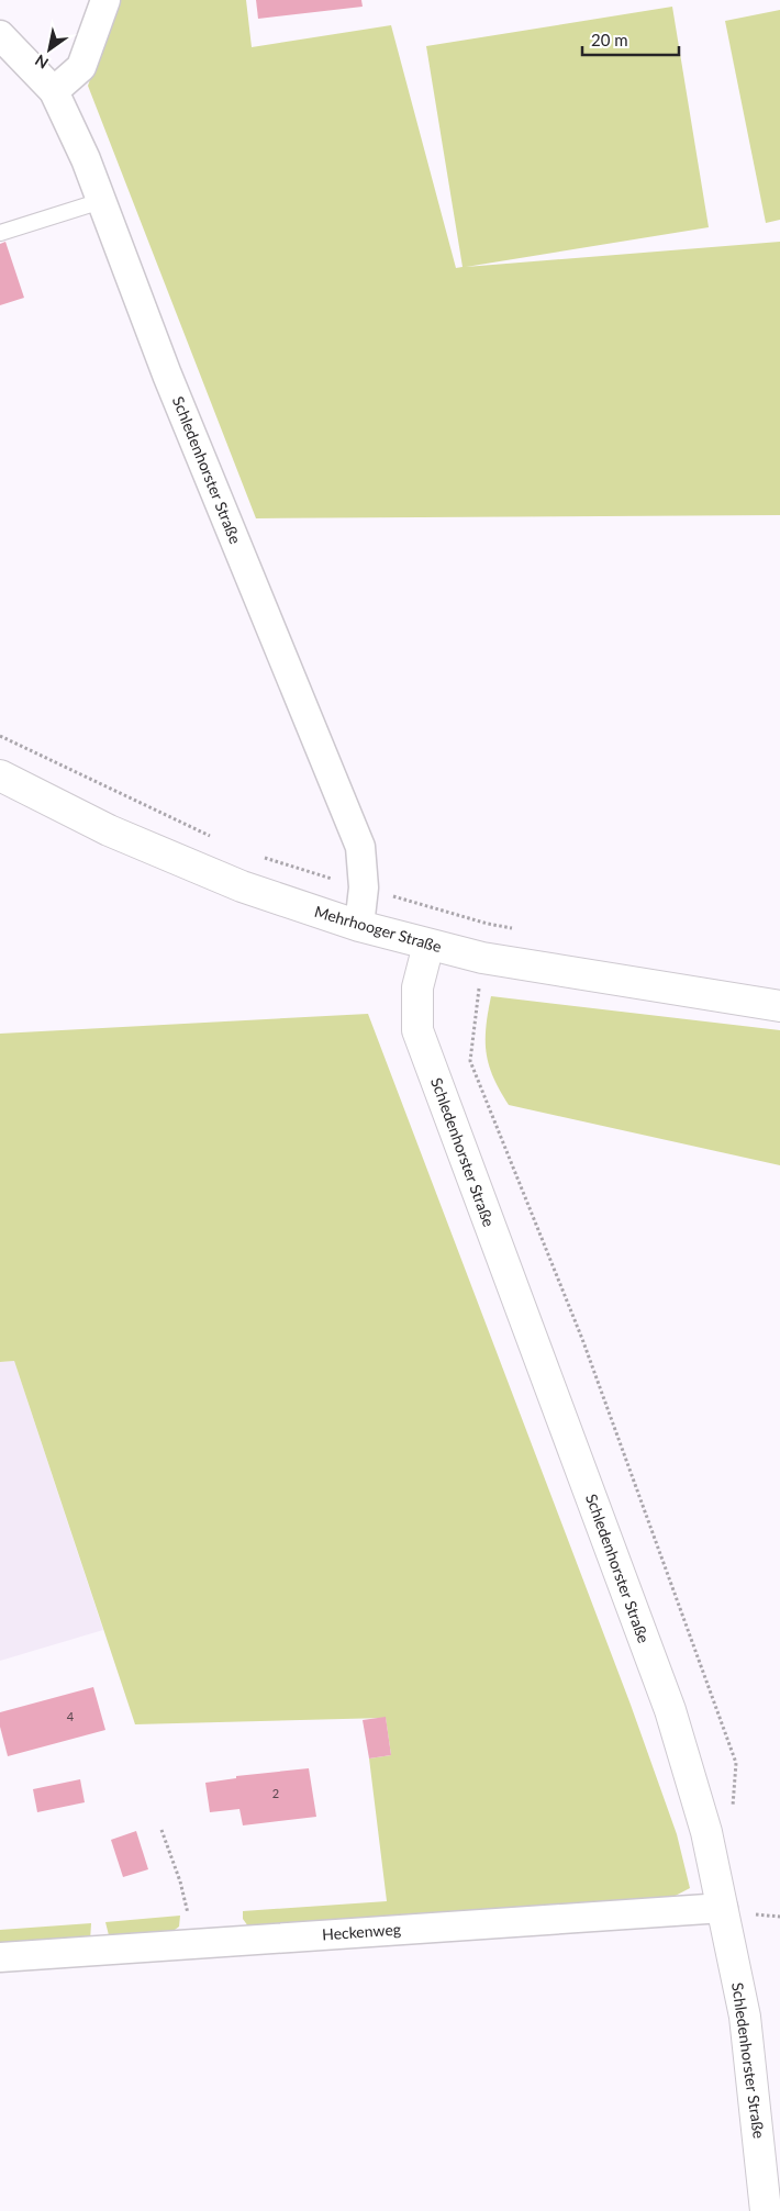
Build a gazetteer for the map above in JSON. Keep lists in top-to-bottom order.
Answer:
{
  "streets": {
    "street": ["Schledenhorster Straße", "Mehrhooger Straße", "Heckenweg"]
  },
  "crossings": [
    ["Schledenhorster Straße", "Mehrhooger Straße"],
    ["Schledenhorster Straße", "Heckenweg"]
  ],
  "house_numbers": ["4", "2"],
  "scale_bar": "20 m",
  "north": "bottom left"
}
